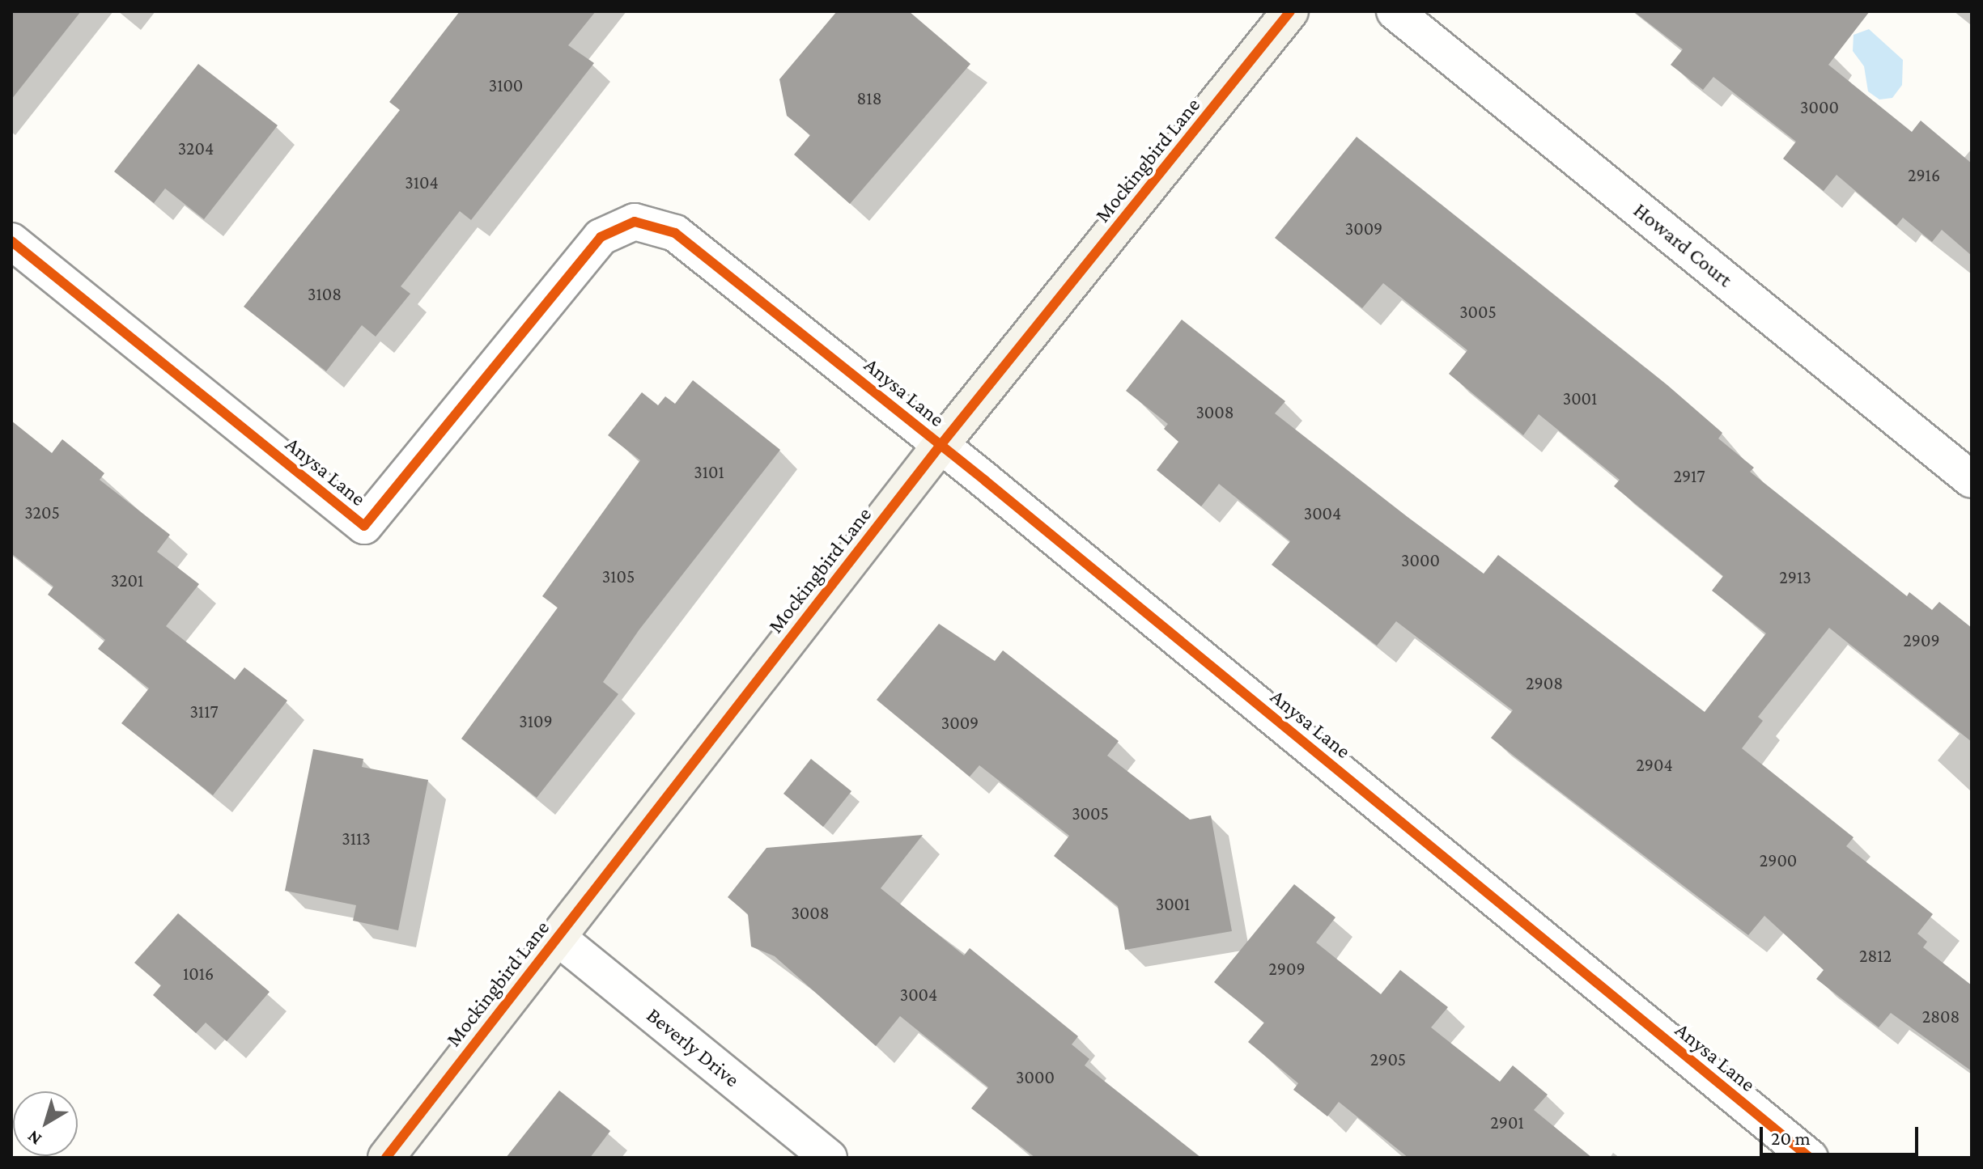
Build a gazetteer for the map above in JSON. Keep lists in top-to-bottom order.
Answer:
{
  "streets": {
    "street": [
      "Mockingbird Lane",
      "Howard Court",
      "Anysa Lane",
      "Beverly Drive"
    ]
  },
  "crossings": [
    ["Mockingbird Lane", "Anysa Lane"],
    ["Mockingbird Lane", "Beverly Drive"]
  ],
  "house_numbers": [
    "3100",
    "818",
    "3000",
    "3204",
    "2916",
    "3104",
    "3009",
    "3108",
    "3005",
    "3001",
    "3008",
    "3101",
    "2917",
    "3205",
    "3004",
    "3000",
    "3105",
    "2913",
    "3201",
    "2909",
    "2908",
    "3117",
    "3109",
    "3009",
    "2904",
    "3005",
    "3113",
    "2900",
    "3001",
    "3008",
    "2812",
    "2909",
    "1016",
    "3004",
    "2808",
    "2905",
    "3000",
    "2901"
  ],
  "scale_bar": "20 m",
  "north": "bottom left"
}
